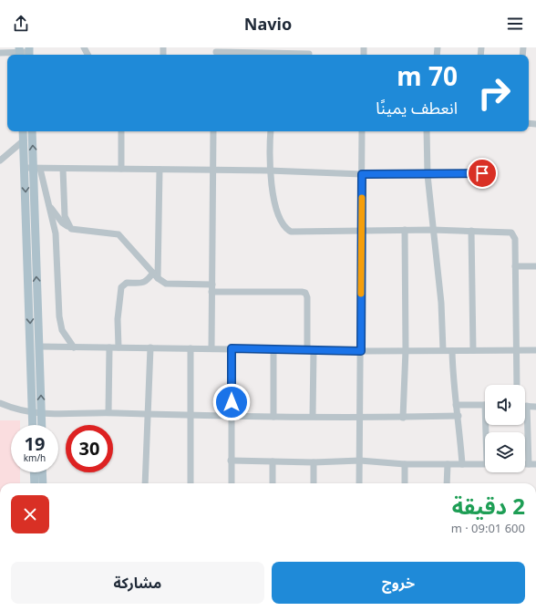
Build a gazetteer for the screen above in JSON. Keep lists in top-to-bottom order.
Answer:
{
  "page": {
    "header": "Navio",
    "turn": ["70 m", "انعطف يمينًا"],
    "speed": "19 km/h",
    "limit": "30",
    "heading": ["2 دقيقة", "600 m · 09:01"],
    "buttons": ["خروج", "مشاركة"]
  }
}
